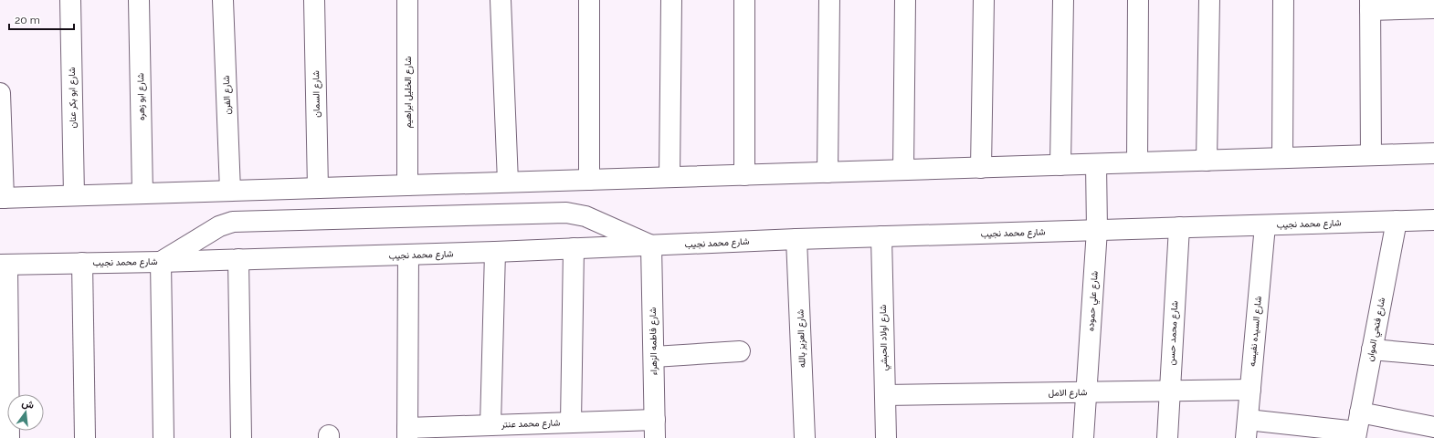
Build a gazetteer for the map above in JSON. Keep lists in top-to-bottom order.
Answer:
{
  "streets": {
    "street": [
      "شارع الخليل ابراهيم",
      "شارع السمان",
      "شارع الفرن",
      "شارع ابو زهره",
      "شارع ابو بكر عنان",
      "شارع محمد نجيب",
      "شارع علي حموده",
      "شارع فتحي الموان",
      "شارع السيده نفيسه",
      "شارع محمد حسن",
      "شارع اولاد الحبشي",
      "شارع العزيز بالله",
      "شارع فاطمه الزهراء",
      "شارع الامل",
      "شارع محمد عنتر"
    ]
  },
  "crossings": [
    ["شارع محمد نجيب", "شارع علي حموده"],
    ["شارع محمد نجيب", "شارع فتحي الموان"],
    ["شارع محمد نجيب", "شارع السيده نفيسه"],
    ["شارع محمد نجيب", "شارع محمد حسن"],
    ["شارع محمد نجيب", "شارع اولاد الحبشي"],
    ["شارع محمد نجيب", "شارع العزيز بالله"],
    ["شارع محمد نجيب", "شارع فاطمه الزهراء"],
    ["شارع علي حموده", "شارع الامل"],
    ["شارع السيده نفيسه", "شارع الامل"],
    ["شارع محمد حسن", "شارع الامل"],
    ["شارع اولاد الحبشي", "شارع الامل"],
    ["شارع فاطمه الزهراء", "شارع محمد عنتر"]
  ],
  "scale_bar": "20 m",
  "north": "top"
}
